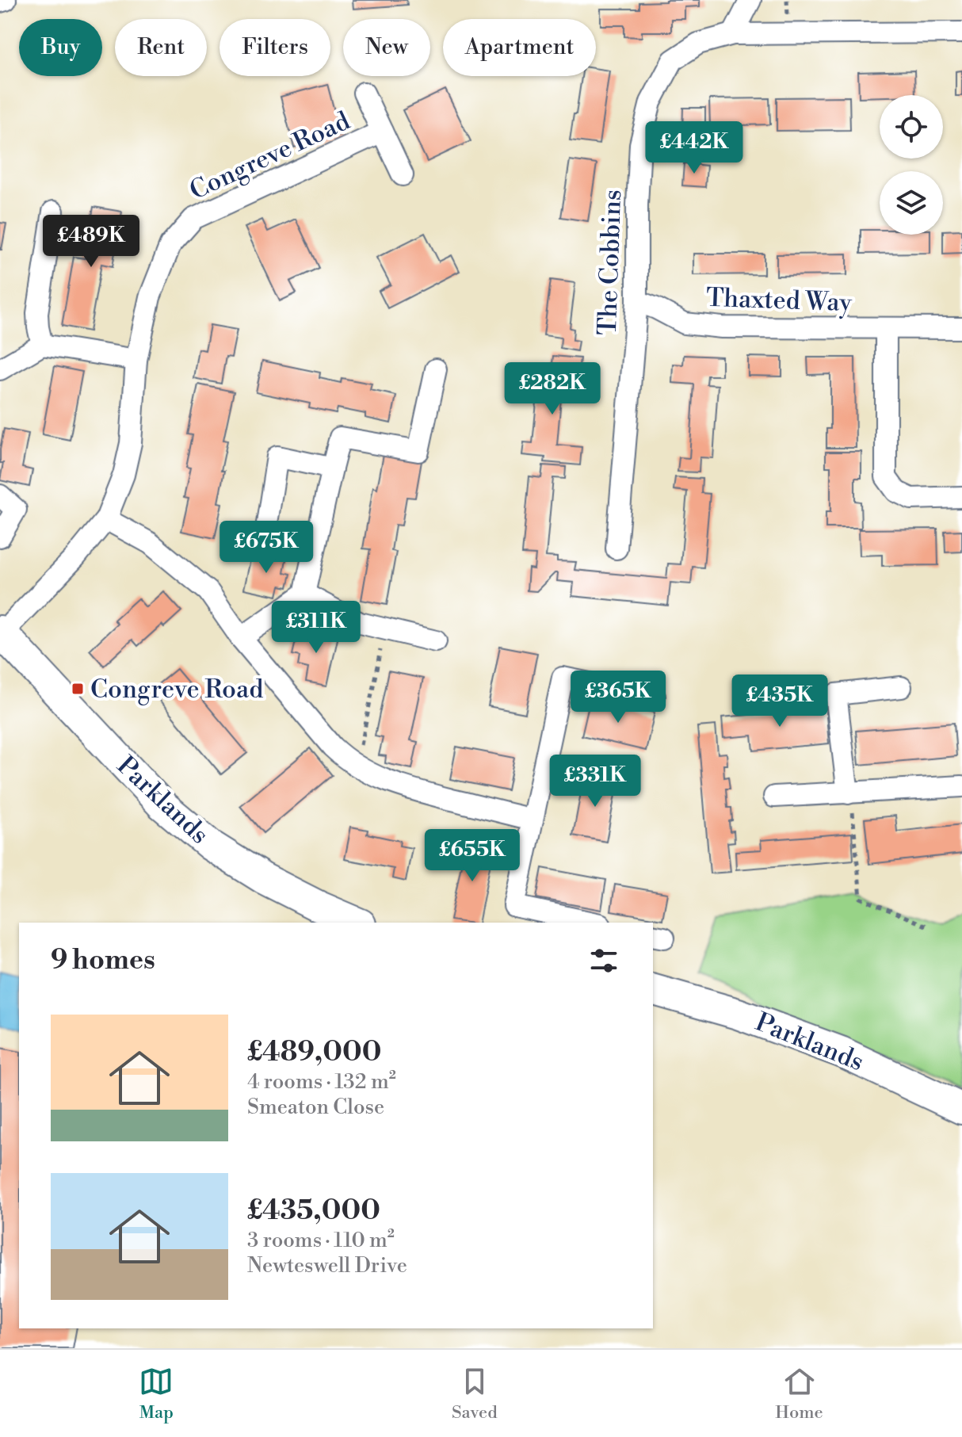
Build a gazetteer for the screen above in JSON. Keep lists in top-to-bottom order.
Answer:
{
  "streets": {
    "street": [
      "Congreve Road",
      "The Cobbins",
      "Thaxted Way",
      "Parklands"
    ]
  },
  "crossings": [
    ["Congreve Road", "Parklands"],
    ["The Cobbins", "Thaxted Way"]
  ],
  "places": {
    "transit": ["Congreve Road"]
  },
  "page": {
    "chip": [
      "Buy",
      "Rent",
      "Filters",
      "New",
      "Apartment"
    ],
    "price": [
      "£442K",
      "£489K",
      "£282K",
      "£675K",
      "£311K",
      "£365K",
      "£435K",
      "£331K",
      "£655K"
    ],
    "heading": "9 homes",
    "list": [
      {
        "name": "£489,000",
        "note": "4 rooms · 132 m² · Smeaton Close"
      },
      {
        "name": "£435,000",
        "note": "3 rooms · 110 m² · Newteswell Drive"
      }
    ],
    "tabs": ["Map", "Saved", "Home"]
  }
}
